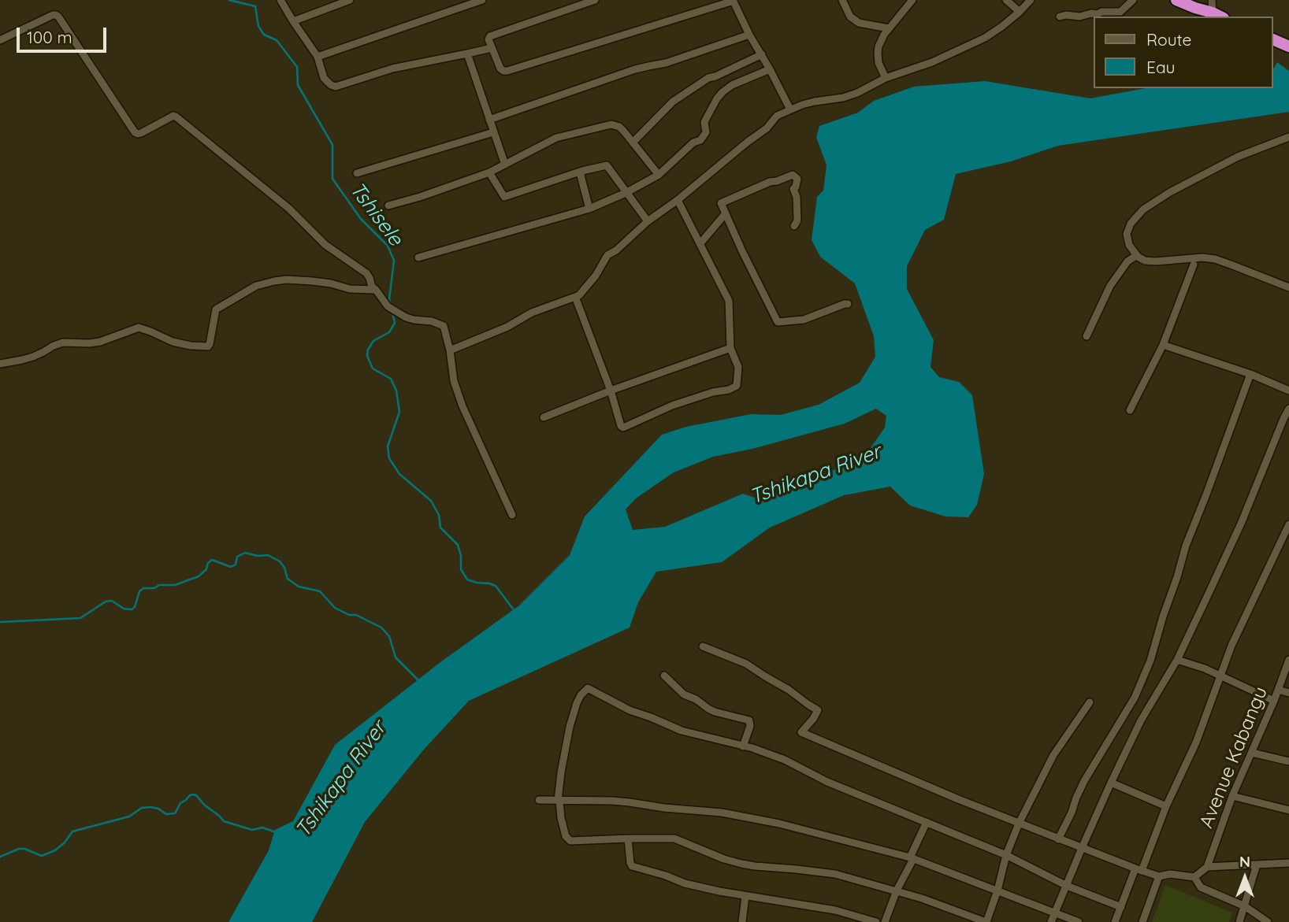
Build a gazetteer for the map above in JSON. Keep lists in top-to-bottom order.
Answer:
{
  "streets": {
    "street": ["Avenue Kabangu"]
  },
  "water": ["Tshisele", "Tshikapa River"],
  "legend": ["Route", "Eau"],
  "scale_bar": "100 m",
  "north": "top"
}
